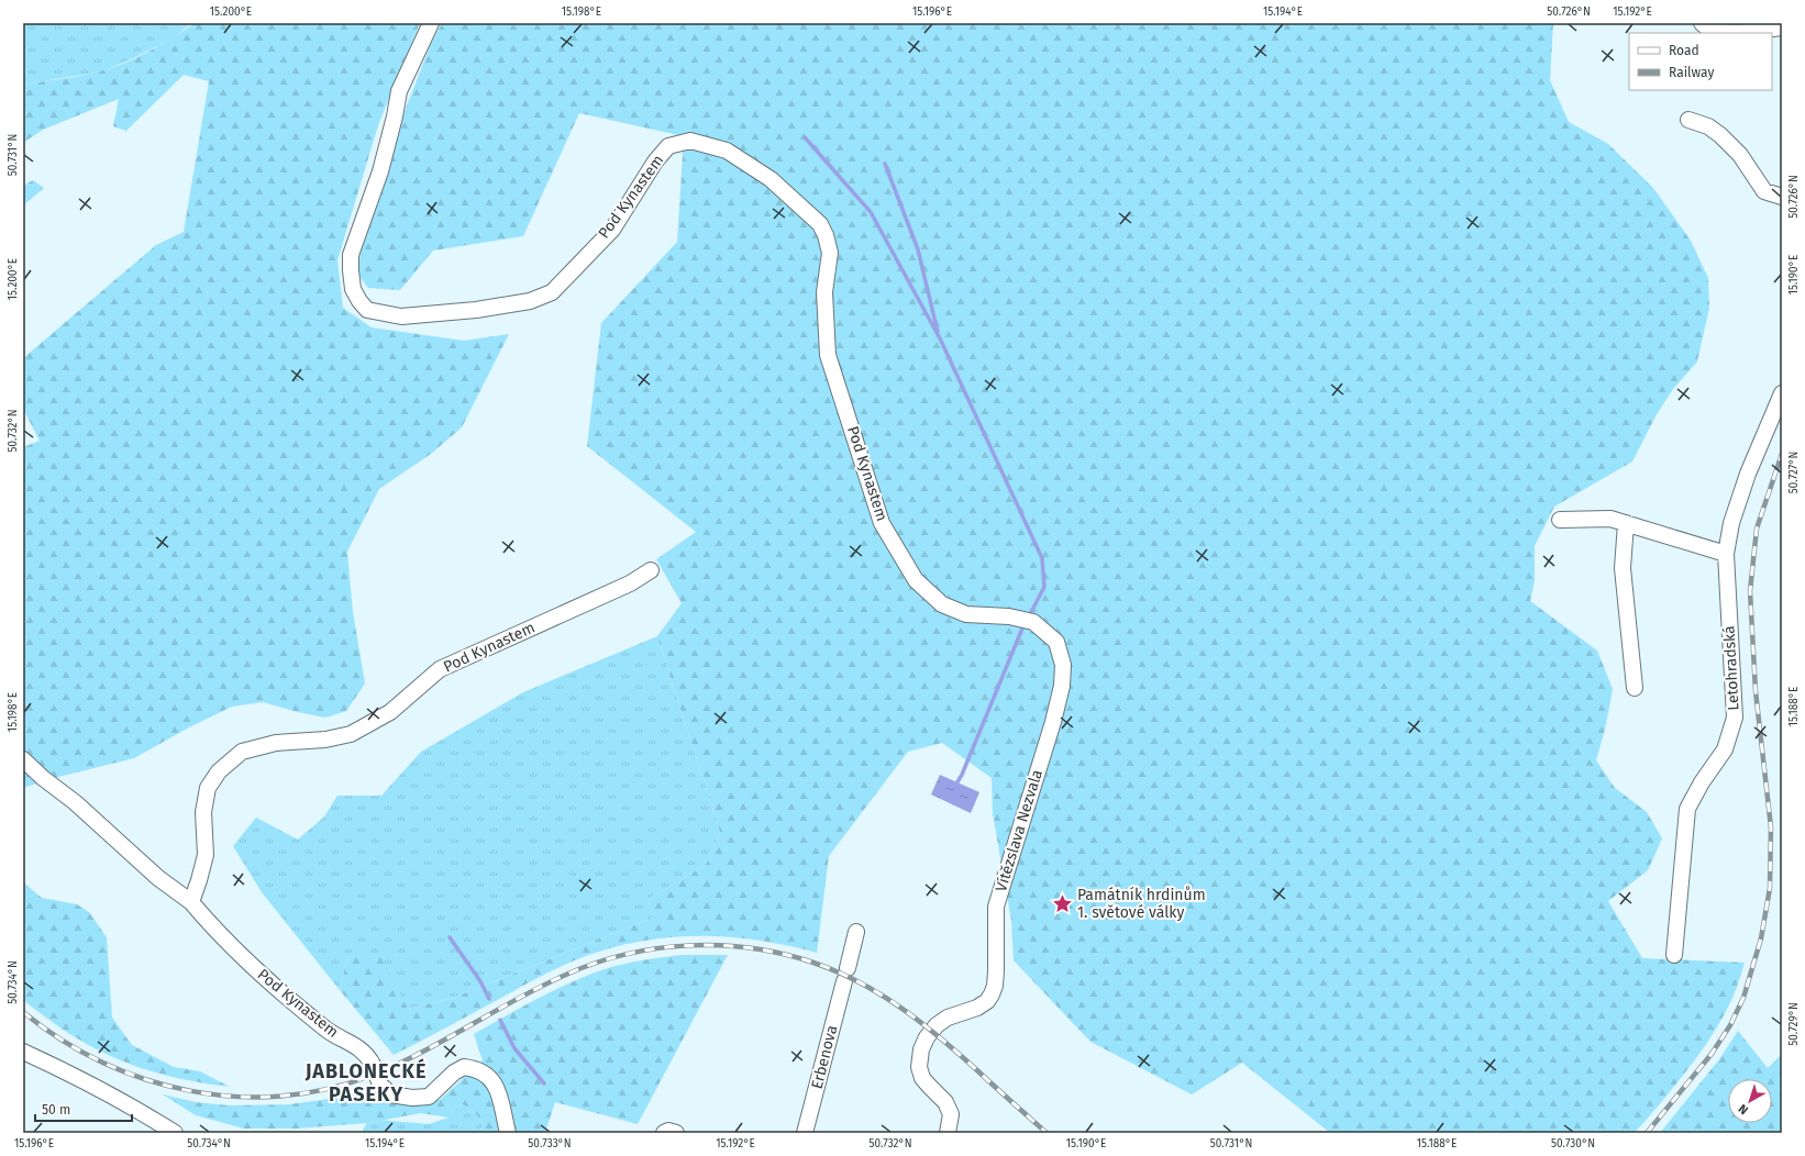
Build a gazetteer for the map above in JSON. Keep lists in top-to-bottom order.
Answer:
{
  "streets": {
    "street": [
      "Pod Kynastem",
      "Letohradská",
      "Vítězslava Nezvala",
      "Erbenova"
    ]
  },
  "crossings": [
    ["Pod Kynastem", "Vítězslava Nezvala"]
  ],
  "districts": ["JABLONECKÉ PASEKY"],
  "places": {
    "place": ["Památník hrdinům 1. světové války"]
  },
  "legend": ["Road", "Railway"],
  "scale_bar": "50 m",
  "north": "bottom left",
  "coordinates": [
    "15.200°E",
    "15.198°E",
    "15.196°E",
    "15.194°E",
    "50.726°N",
    "15.192°E",
    "50.731°N",
    "15.190°E",
    "50.732°N",
    "50.727°N",
    "15.188°E",
    "50.734°N",
    "50.729°N",
    "50.733°N",
    "50.730°N"
  ]
}
